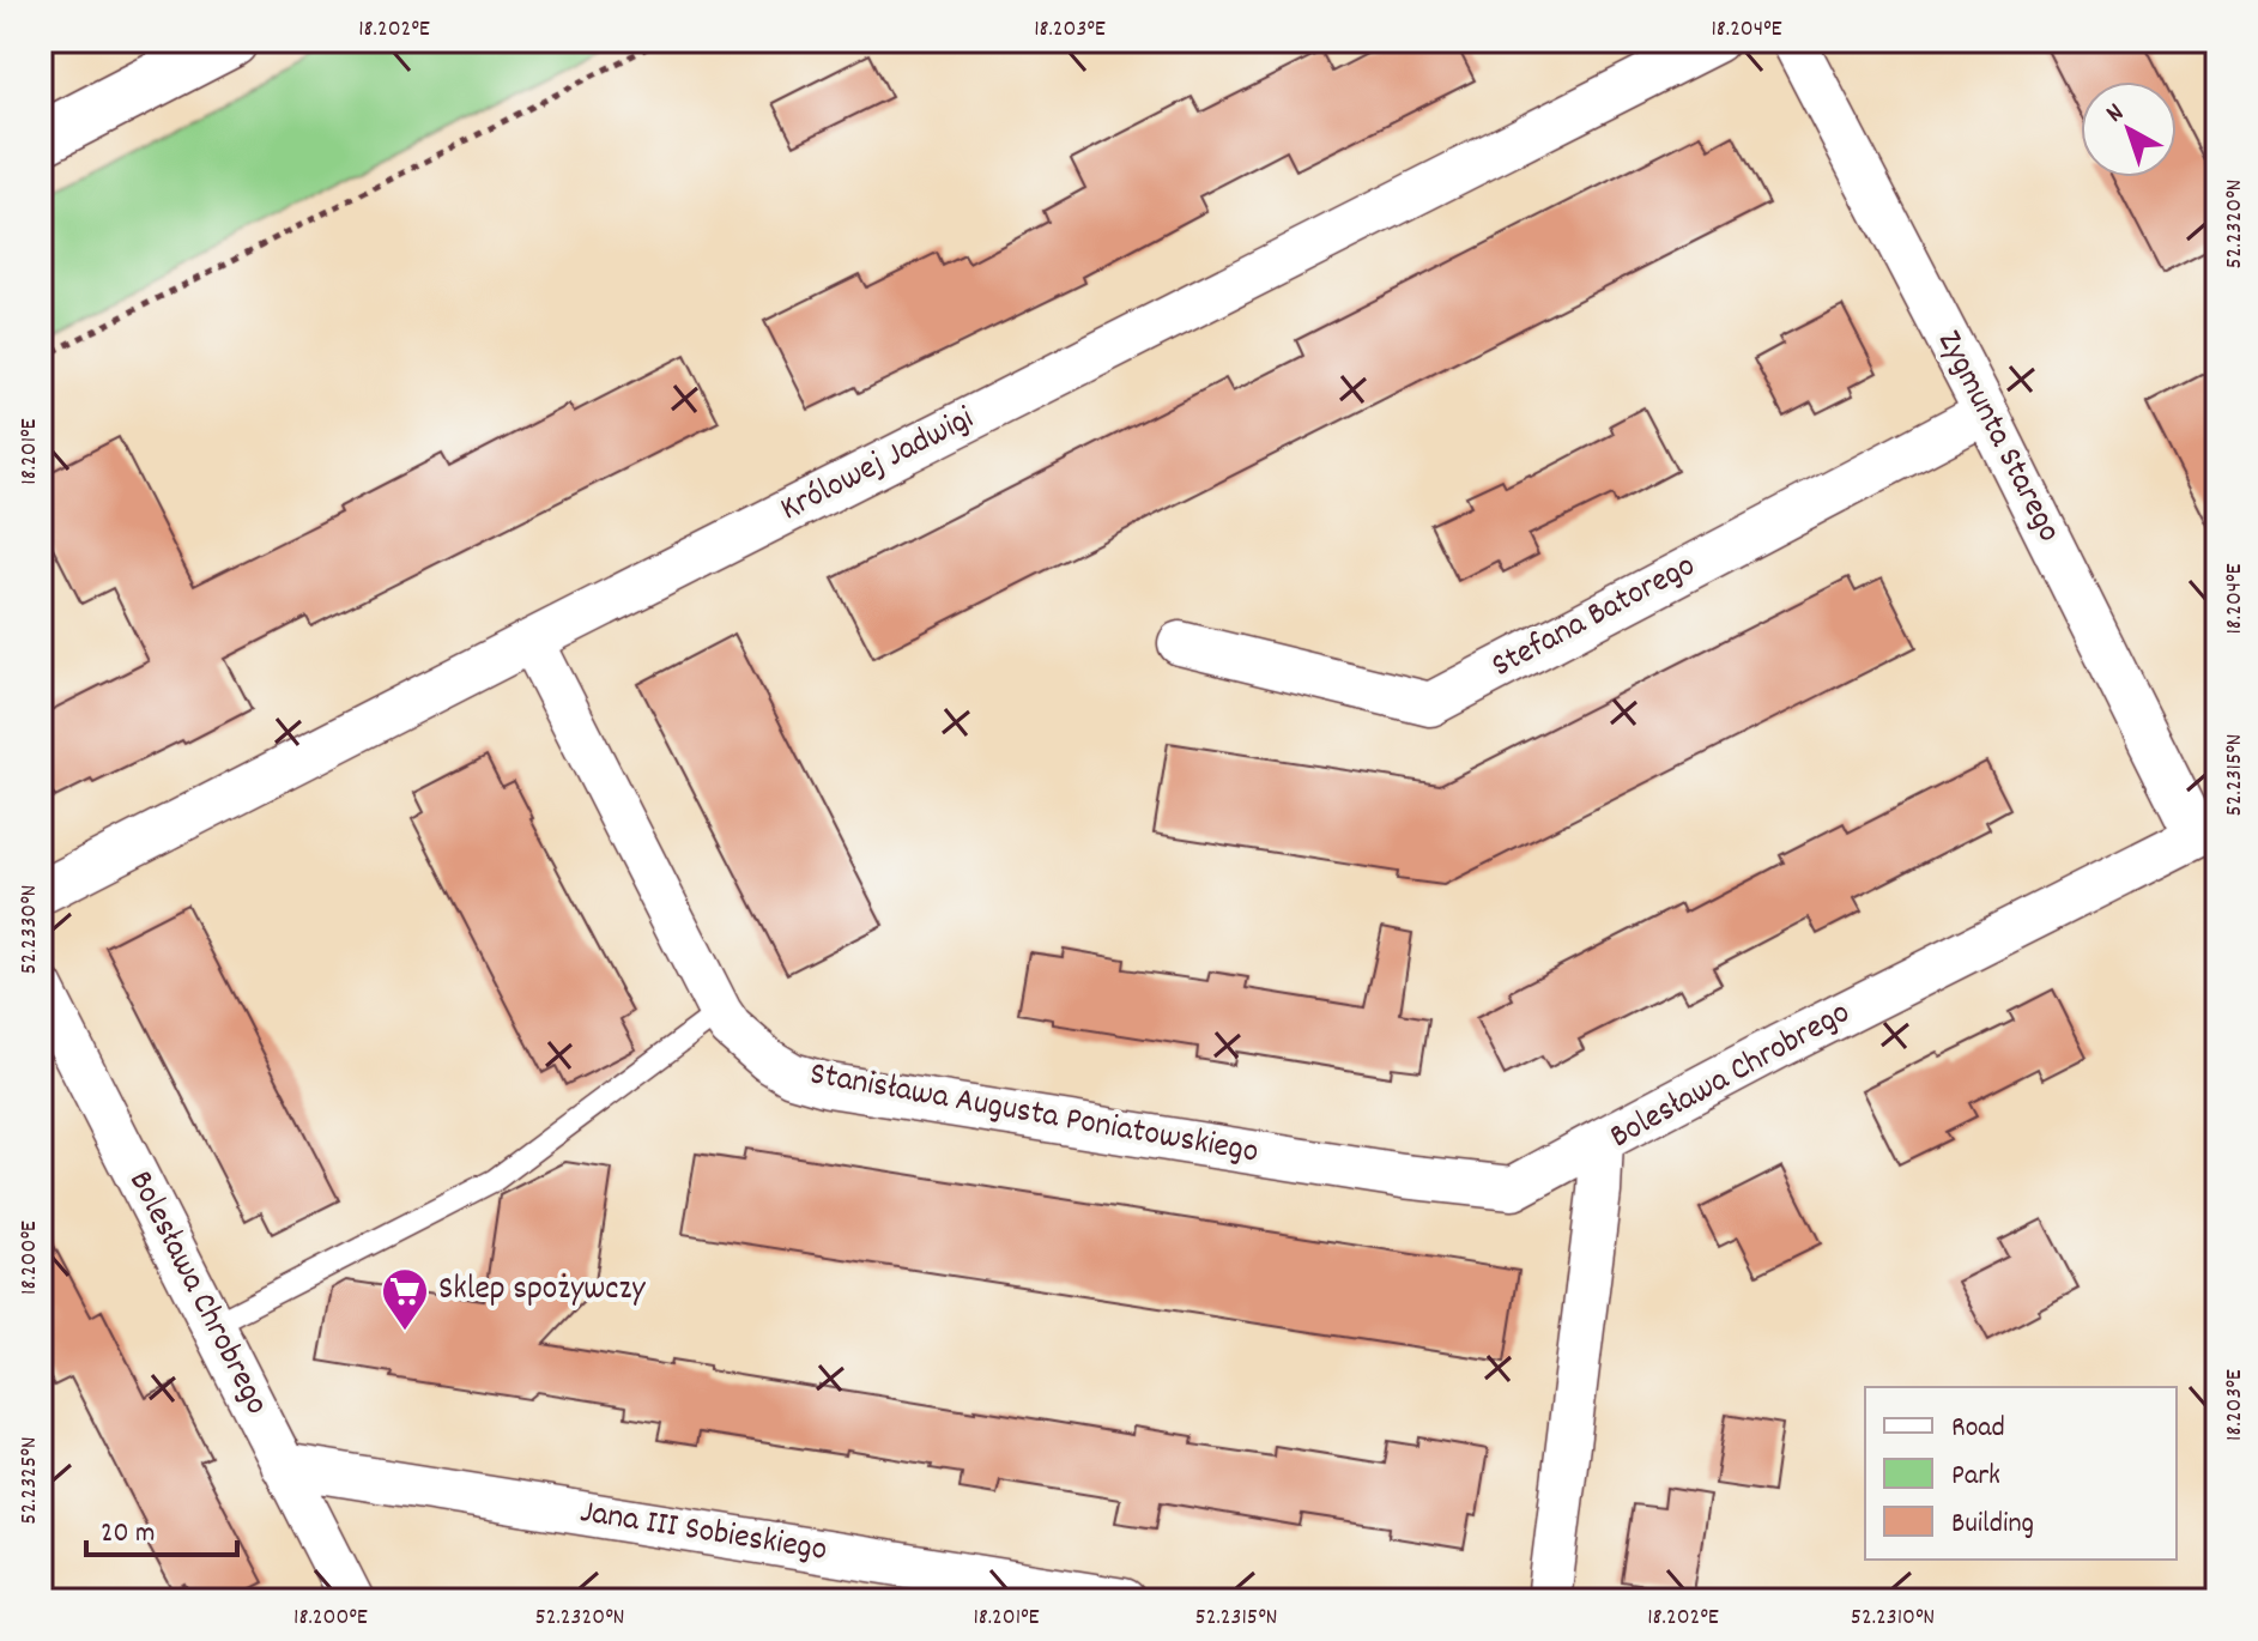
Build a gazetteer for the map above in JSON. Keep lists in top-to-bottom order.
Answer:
{
  "streets": {
    "street": [
      "Zygmunta Starego",
      "Królowej Jadwigi",
      "Stefana Batorego",
      "Bolesława Chrobrego",
      "Stanisława Augusta Poniatowskiego",
      "Jana III Sobieskiego"
    ]
  },
  "crossings": [
    ["Zygmunta Starego", "Stefana Batorego"],
    ["Zygmunta Starego", "Bolesława Chrobrego"],
    ["Królowej Jadwigi", "Stanisława Augusta Poniatowskiego"],
    ["Bolesława Chrobrego", "Stanisława Augusta Poniatowskiego"],
    ["Bolesława Chrobrego", "Jana III Sobieskiego"]
  ],
  "places": {
    "supermarket": ["Sklep spożywczy"]
  },
  "legend": ["Road", "Park", "Building"],
  "scale_bar": "20 m",
  "north": "top left",
  "coordinates": [
    "18.202°E",
    "18.203°E",
    "18.204°E",
    "52.2320°N",
    "18.201°E",
    "52.2315°N",
    "52.2330°N",
    "18.200°E",
    "52.2325°N",
    "52.2310°N"
  ]
}
